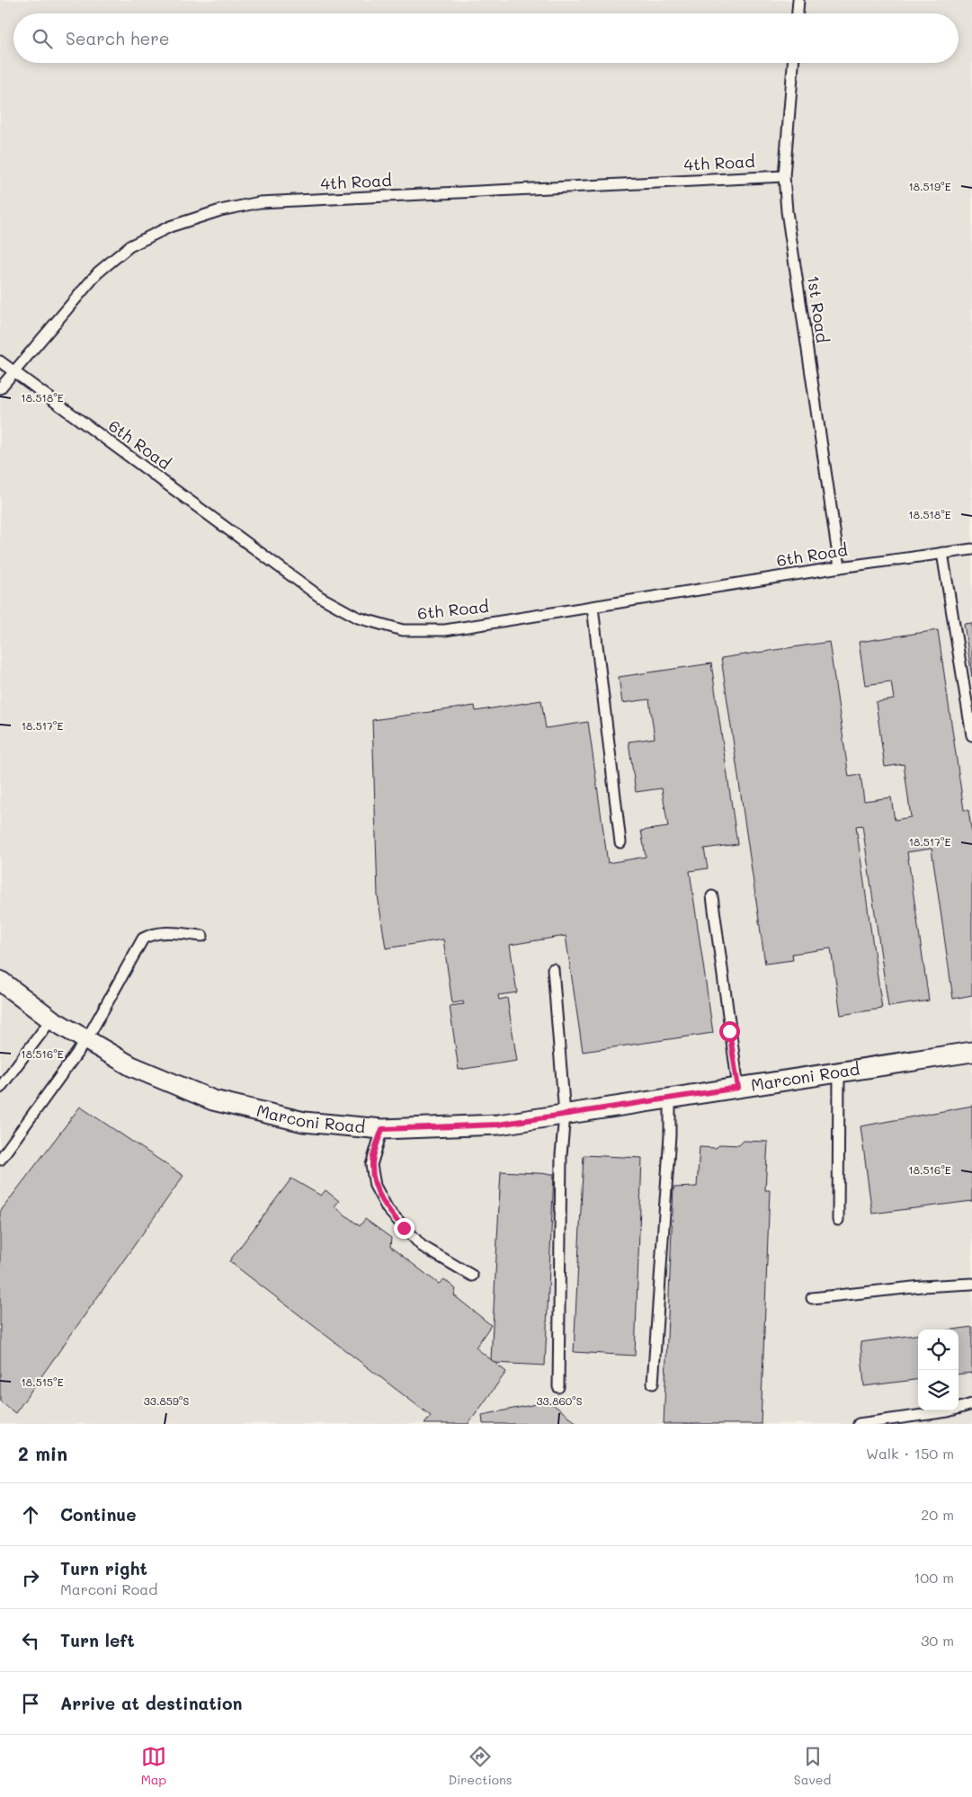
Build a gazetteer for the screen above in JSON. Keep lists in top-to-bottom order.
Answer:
{
  "streets": {
    "street": ["Marconi Road"],
    "lane": ["4th Road", "1st Road", "6th Road"]
  },
  "crossings": [
    ["4th Road", "1st Road"],
    ["4th Road", "6th Road"],
    ["1st Road", "6th Road"]
  ],
  "page": {
    "search": "Search here",
    "heading": ["2 min", "Walk · 150 m"],
    "list": [
      ["Continue", "20 m"],
      ["Turn right", "Marconi Road", "100 m"],
      ["Turn left", "30 m"],
      "Arrive at destination"
    ],
    "nav": ["Map", "Directions", "Saved"]
  },
  "coordinates": [
    "18.519°E",
    "18.518°E",
    "18.517°E",
    "18.516°E",
    "18.515°E",
    "33.859°S",
    "33.860°S"
  ]
}
